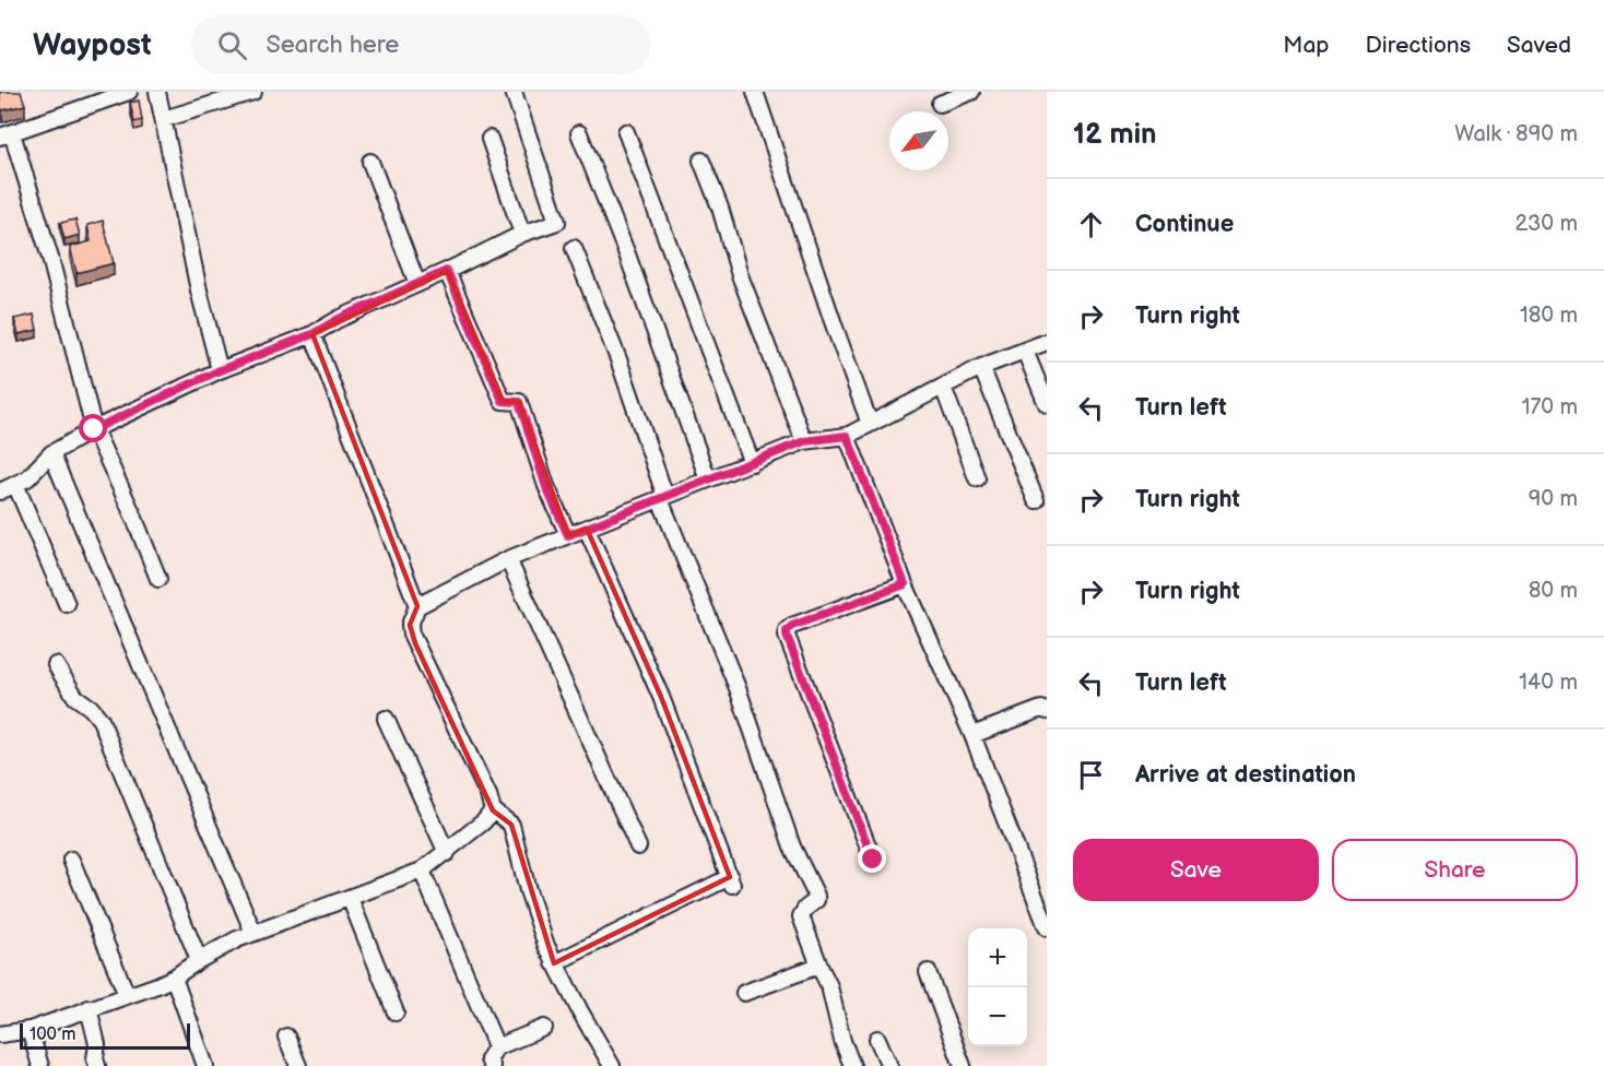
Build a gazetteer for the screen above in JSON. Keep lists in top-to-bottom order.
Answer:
{
  "scale_bar": "100 m",
  "north": "bottom left",
  "page": {
    "header": "Waypost",
    "search": "Search here",
    "nav": ["Map", "Directions", "Saved"],
    "heading": ["12 min", "Walk · 890 m"],
    "list": [
      ["Continue", "230 m"],
      ["Turn right", "180 m"],
      ["Turn left", "170 m"],
      ["Turn right", "90 m"],
      ["Turn right", "80 m"],
      ["Turn left", "140 m"],
      "Arrive at destination"
    ],
    "buttons": ["Save", "Share"],
    "map_buttons": ["+", "−"],
    "scale": "100 m"
  }
}
